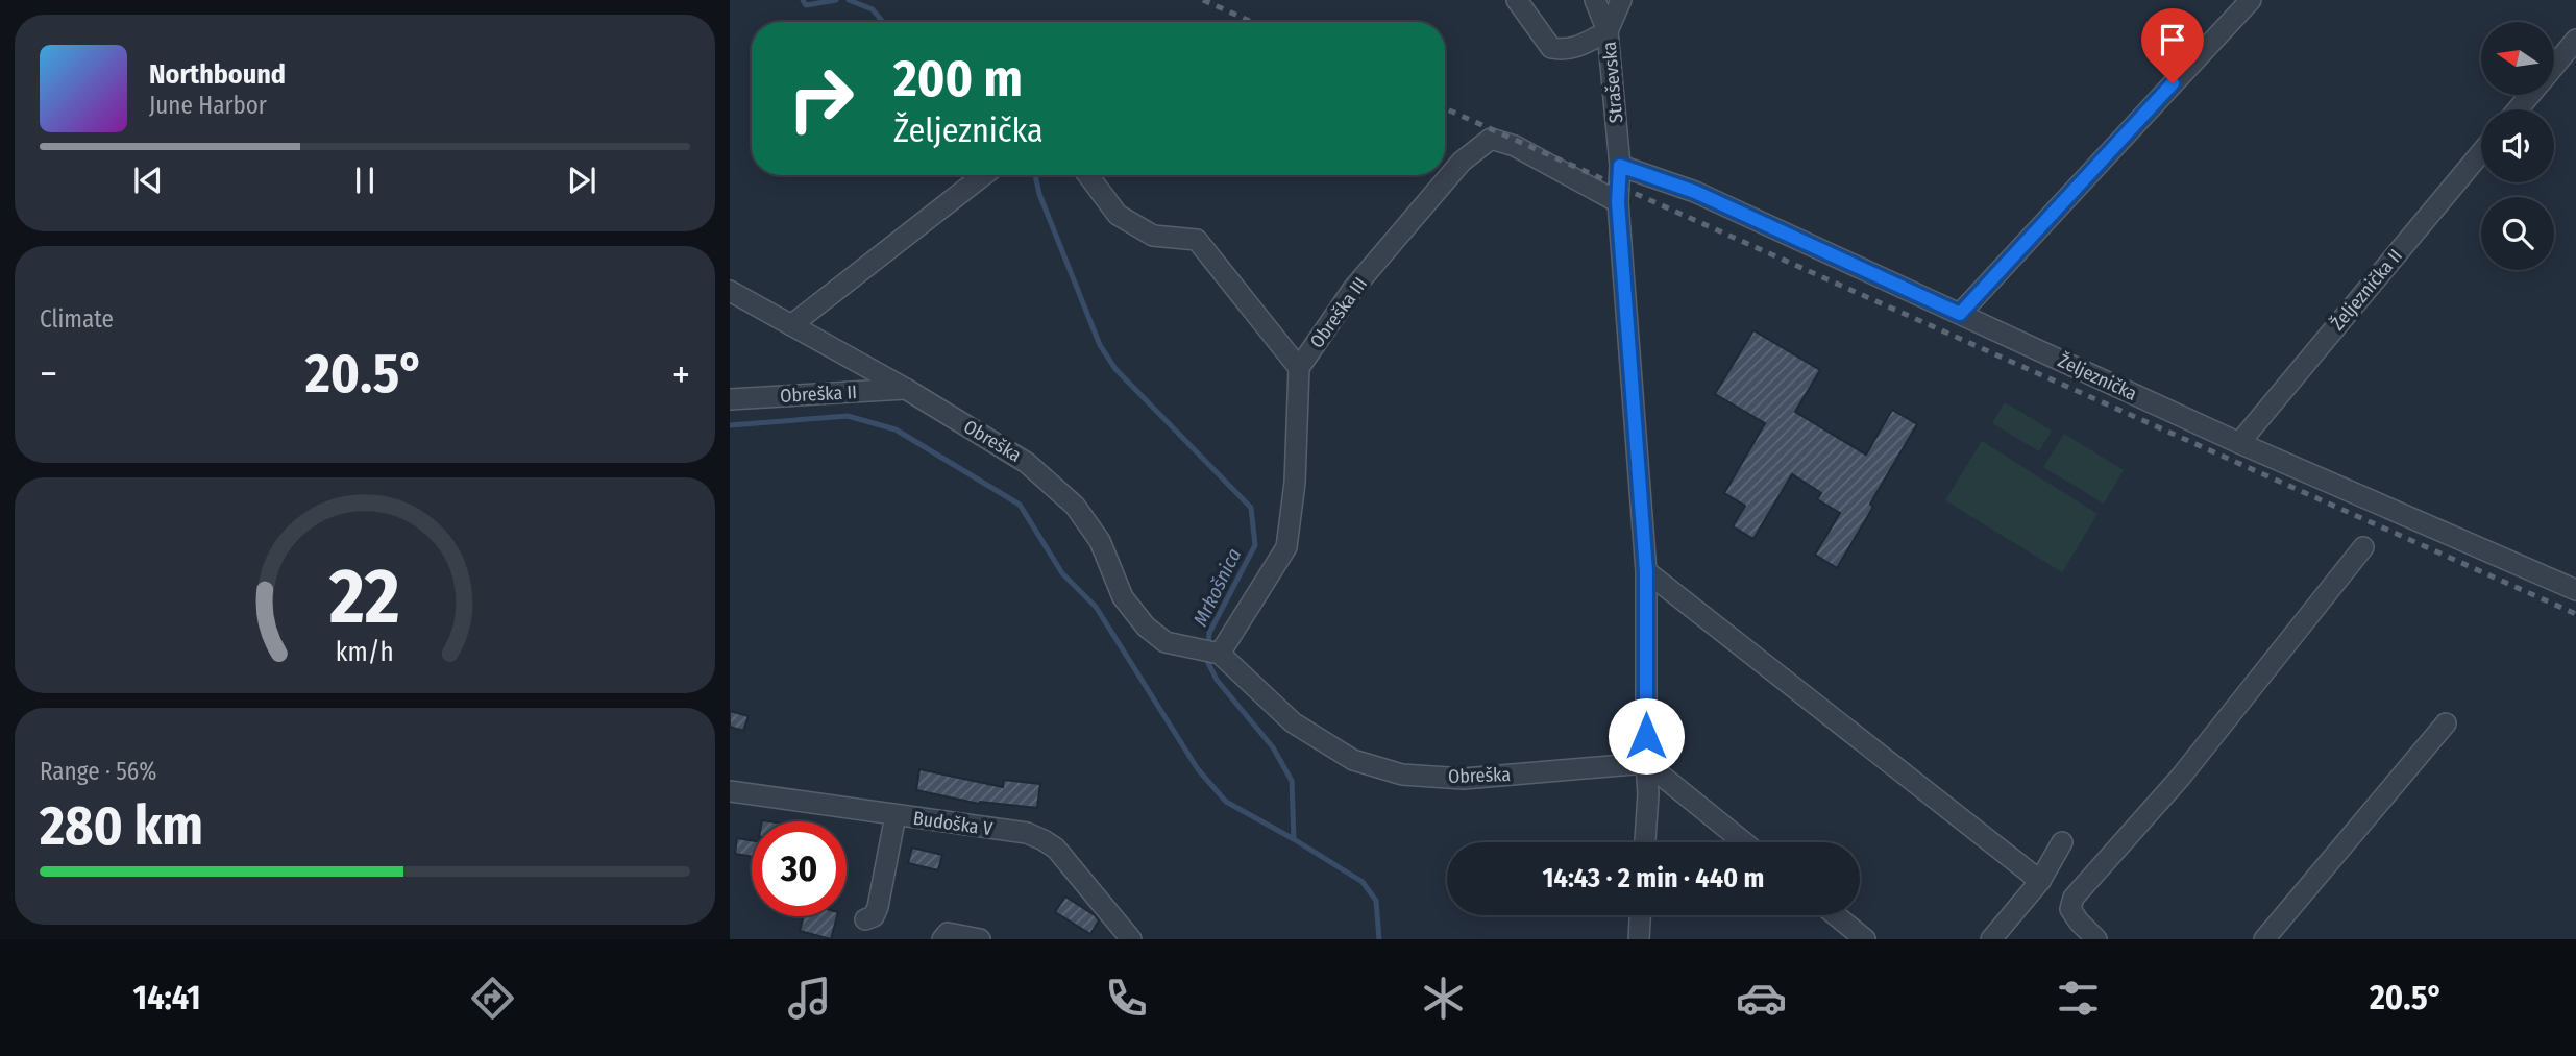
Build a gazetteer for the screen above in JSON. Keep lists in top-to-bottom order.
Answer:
{
  "streets": {
    "street": [
      "Straševska",
      "Željeznička II",
      "Obreška III",
      "Željeznička",
      "Obreška II",
      "Obreška",
      "Budoška V"
    ]
  },
  "crossings": [
    ["Straševska", "Obreška III"],
    ["Straševska", "Željeznička"],
    ["Straševska", "Obreška"],
    ["Željeznička II", "Željeznička"],
    ["Obreška II", "Obreška"]
  ],
  "water": ["Mrkošnica"],
  "north": "left",
  "page": {
    "turn": ["200 m", "Željeznička"],
    "song": ["Northbound", "June Harbor"],
    "tile": [
      "Climate",
      ["Range · 56%", "280 km"]
    ],
    "heat": ["−", "20.5°", "+"],
    "limit": "30",
    "trip": "14:43 · 2 min · 440 m",
    "tabs": ["14:41", "20.5°"],
    "gauge": ["22", "km/h"]
  }
}
